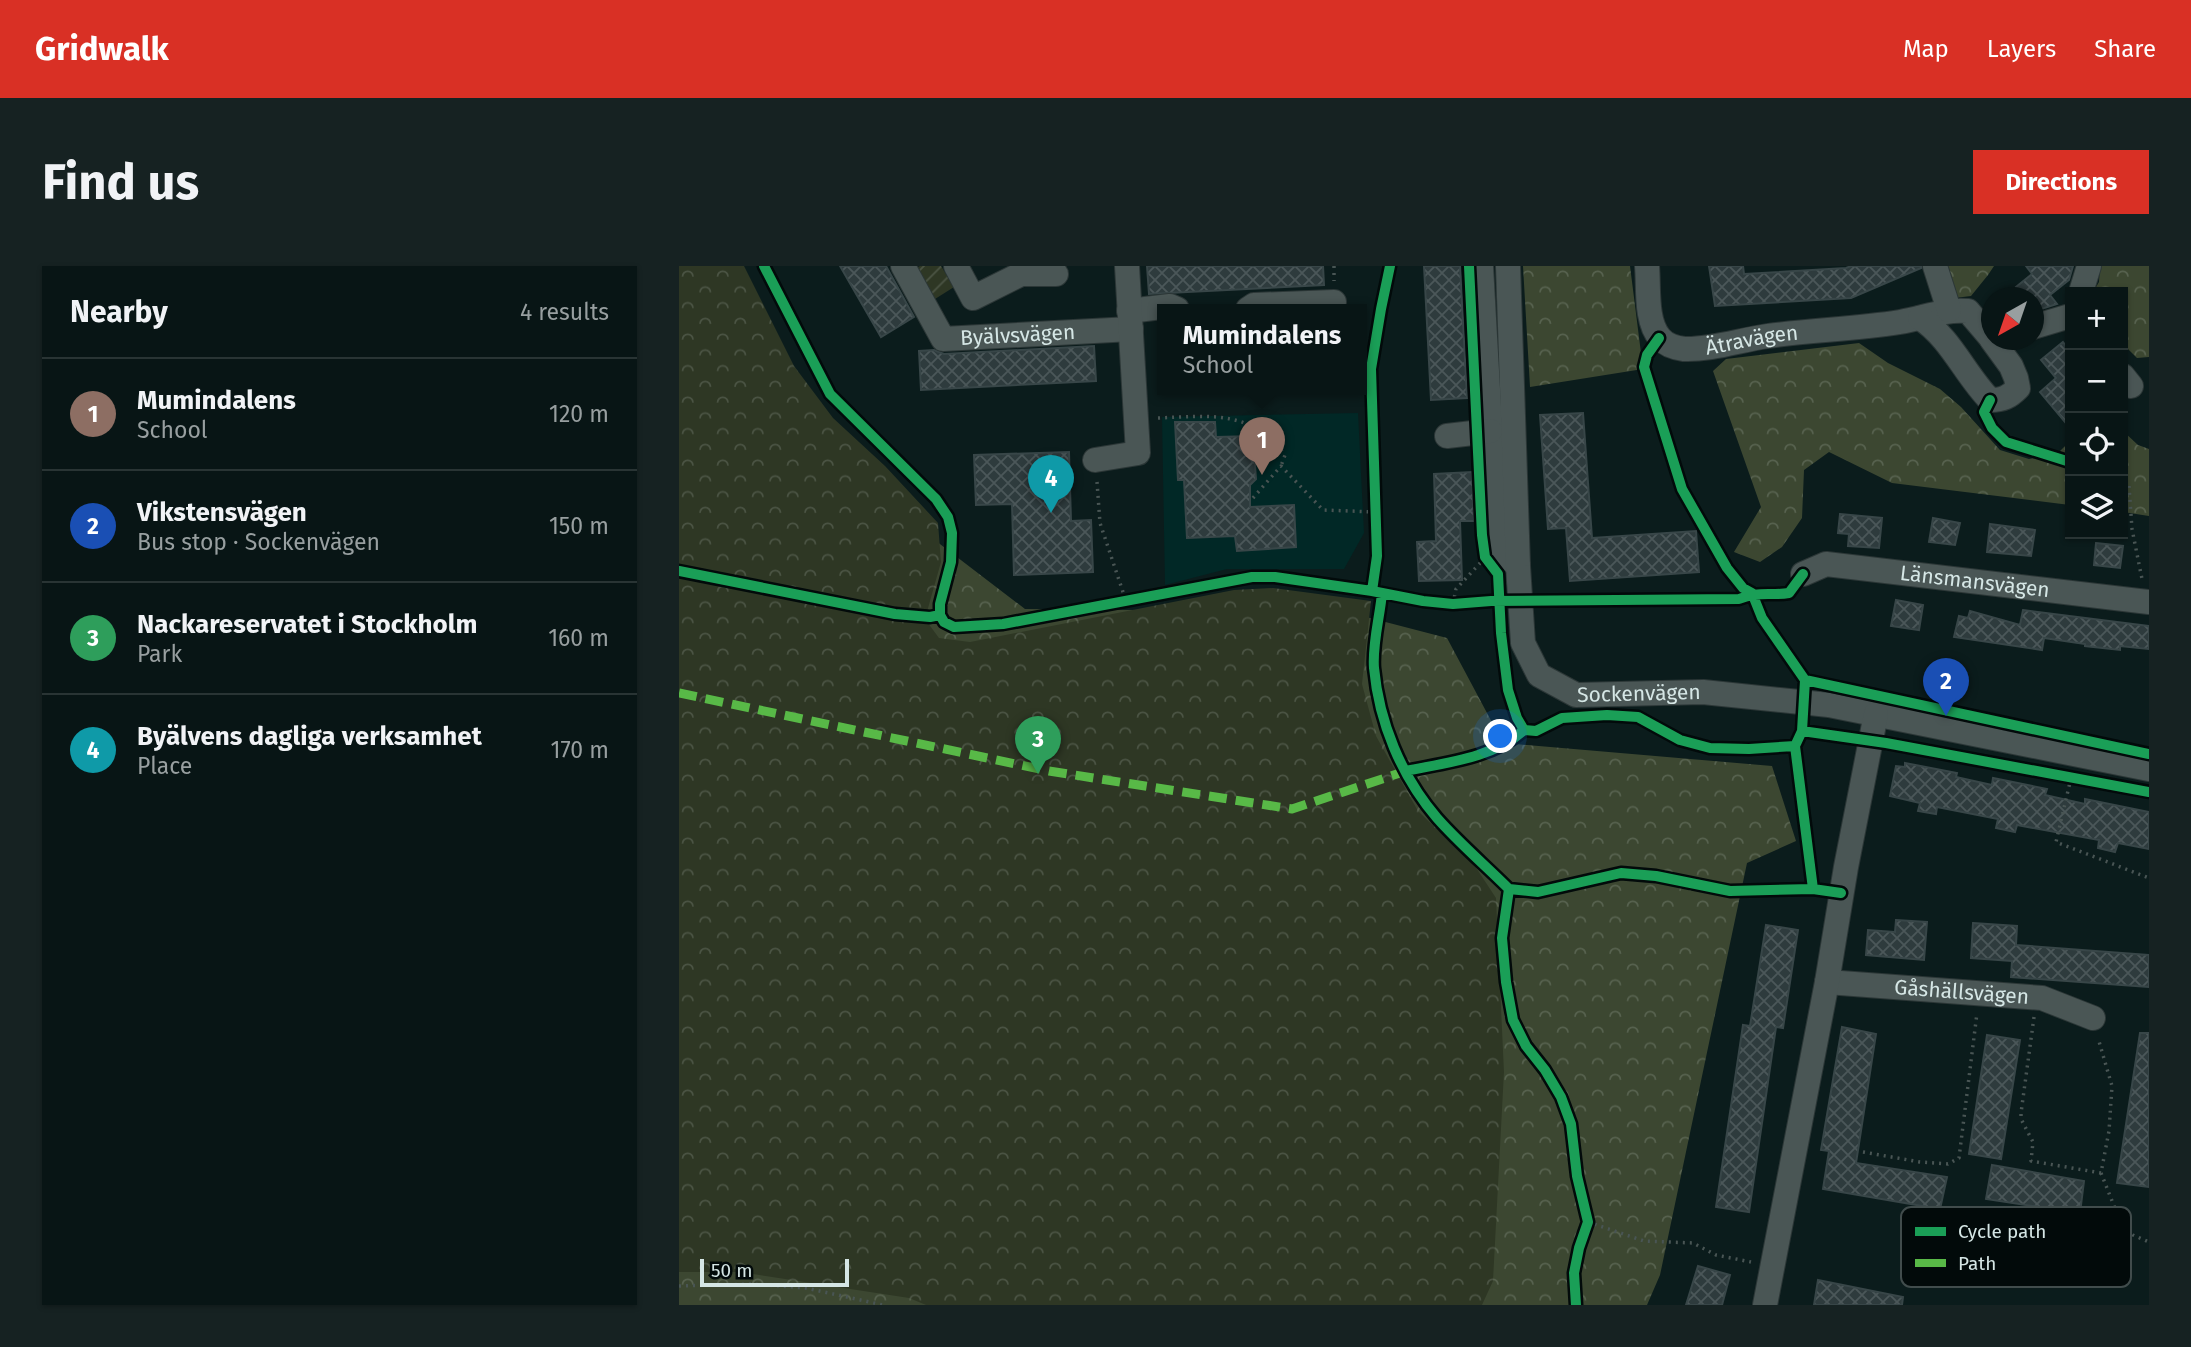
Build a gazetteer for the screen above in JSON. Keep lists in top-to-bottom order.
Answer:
{
  "streets": {
    "street": [
      "Byälvsvägen",
      "Ätravägen",
      "Länsmansvägen",
      "Sockenvägen",
      "Gåshällsvägen"
    ]
  },
  "legend": ["Cycle path", "Path"],
  "scale_bar": "50 m",
  "north": "bottom left",
  "page": {
    "header": "Gridwalk",
    "nav": ["Map", "Layers", "Share"],
    "buttons": "Directions",
    "title": "Find us",
    "heading": ["Nearby", "4 results"],
    "map_buttons": ["+", "−"],
    "popup": ["Mumindalens", "School"],
    "list": [
      {
        "mark": "1",
        "name": "Mumindalens",
        "note": "School",
        "value": "120 m"
      },
      {
        "mark": "2",
        "name": "Vikstensvägen",
        "note": "Bus stop · Sockenvägen",
        "value": "150 m"
      },
      {
        "mark": "3",
        "name": "Nackareservatet i Stockholm",
        "note": "Park",
        "value": "160 m"
      },
      {
        "mark": "4",
        "name": "Byälvens dagliga verksamhet",
        "note": "Place",
        "value": "170 m"
      }
    ],
    "pins": [
      "1",
      "4",
      "2",
      "3"
    ],
    "scale": "50 m"
  }
}
